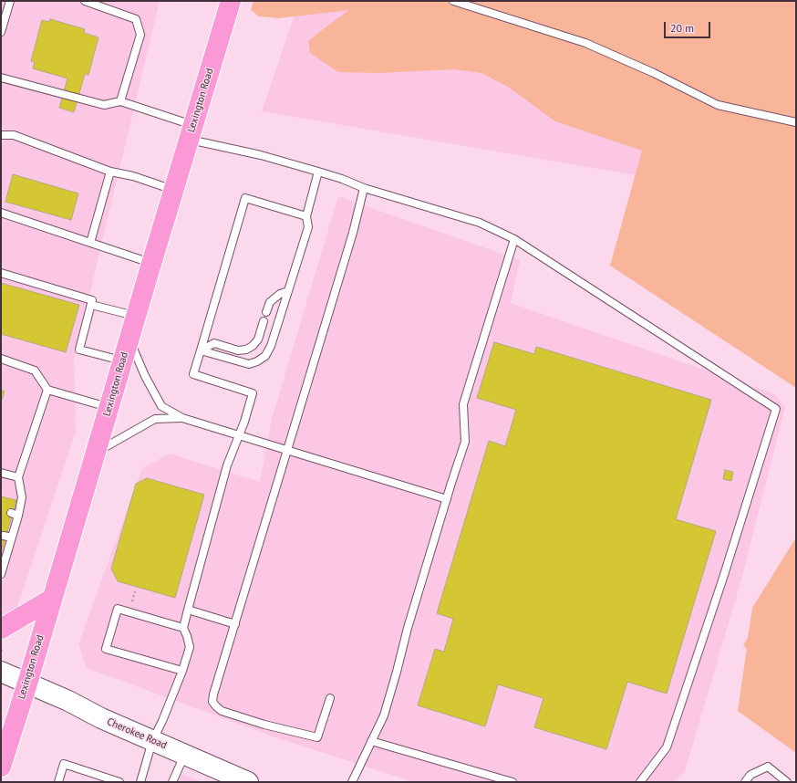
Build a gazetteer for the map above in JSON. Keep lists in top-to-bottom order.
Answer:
{
  "streets": {
    "highway": ["Lexington Road"],
    "main road": ["Cherokee Road"]
  },
  "crossings": [
    ["Lexington Road", "Cherokee Road"]
  ],
  "scale_bar": "20 m"
}
